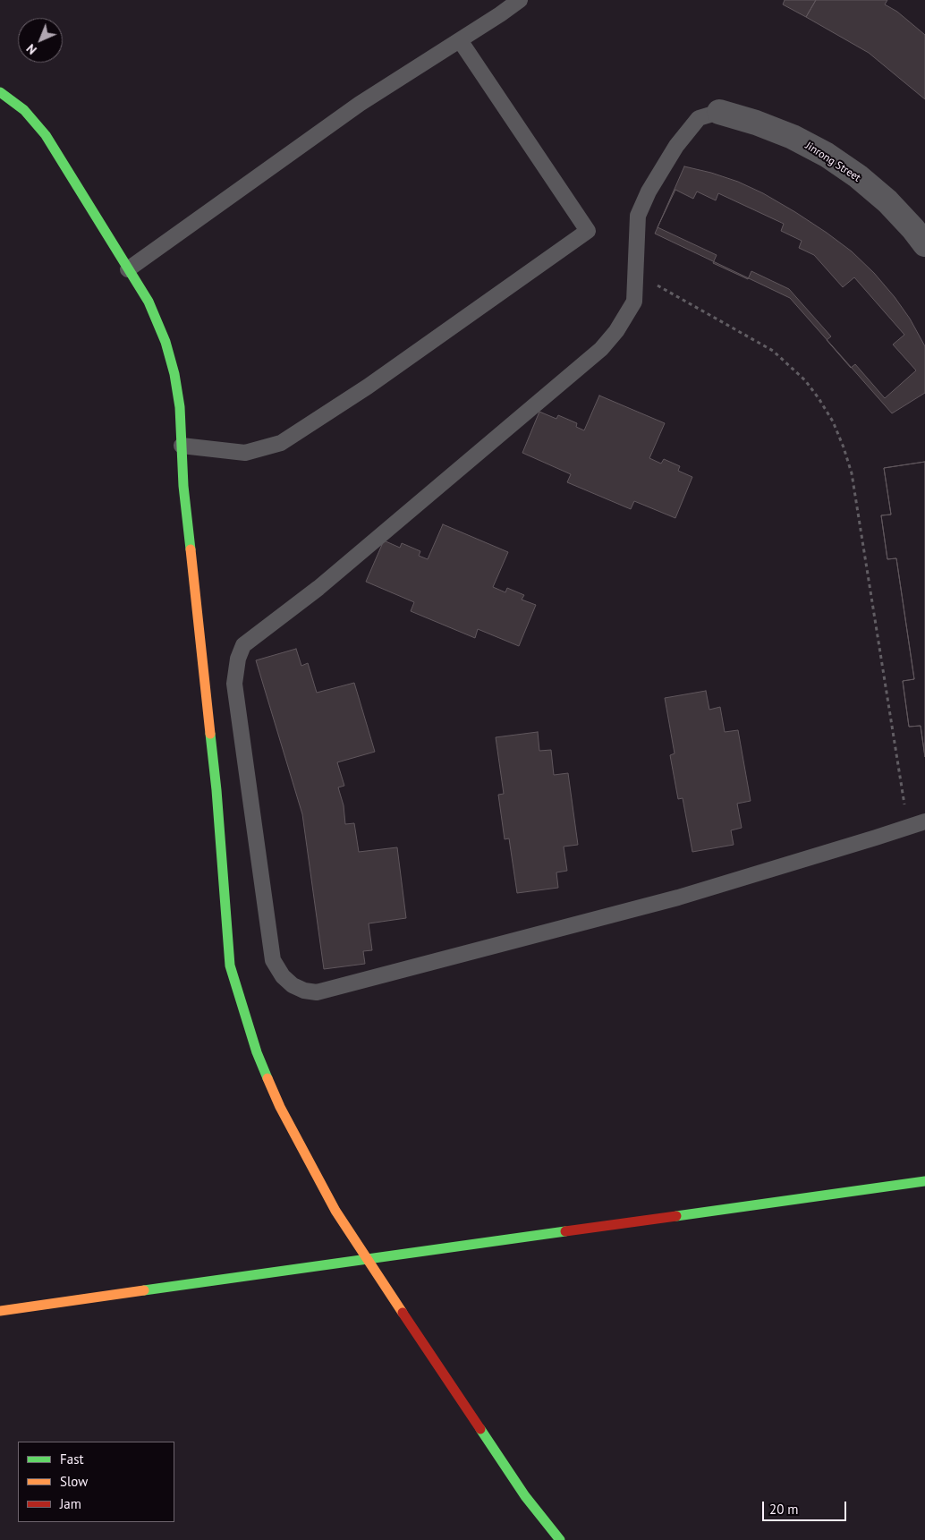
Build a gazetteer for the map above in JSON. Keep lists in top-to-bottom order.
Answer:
{
  "streets": {
    "street": ["Jinrong Street"]
  },
  "legend": ["Fast", "Slow", "Jam"],
  "scale_bar": "20 m",
  "north": "bottom left"
}
